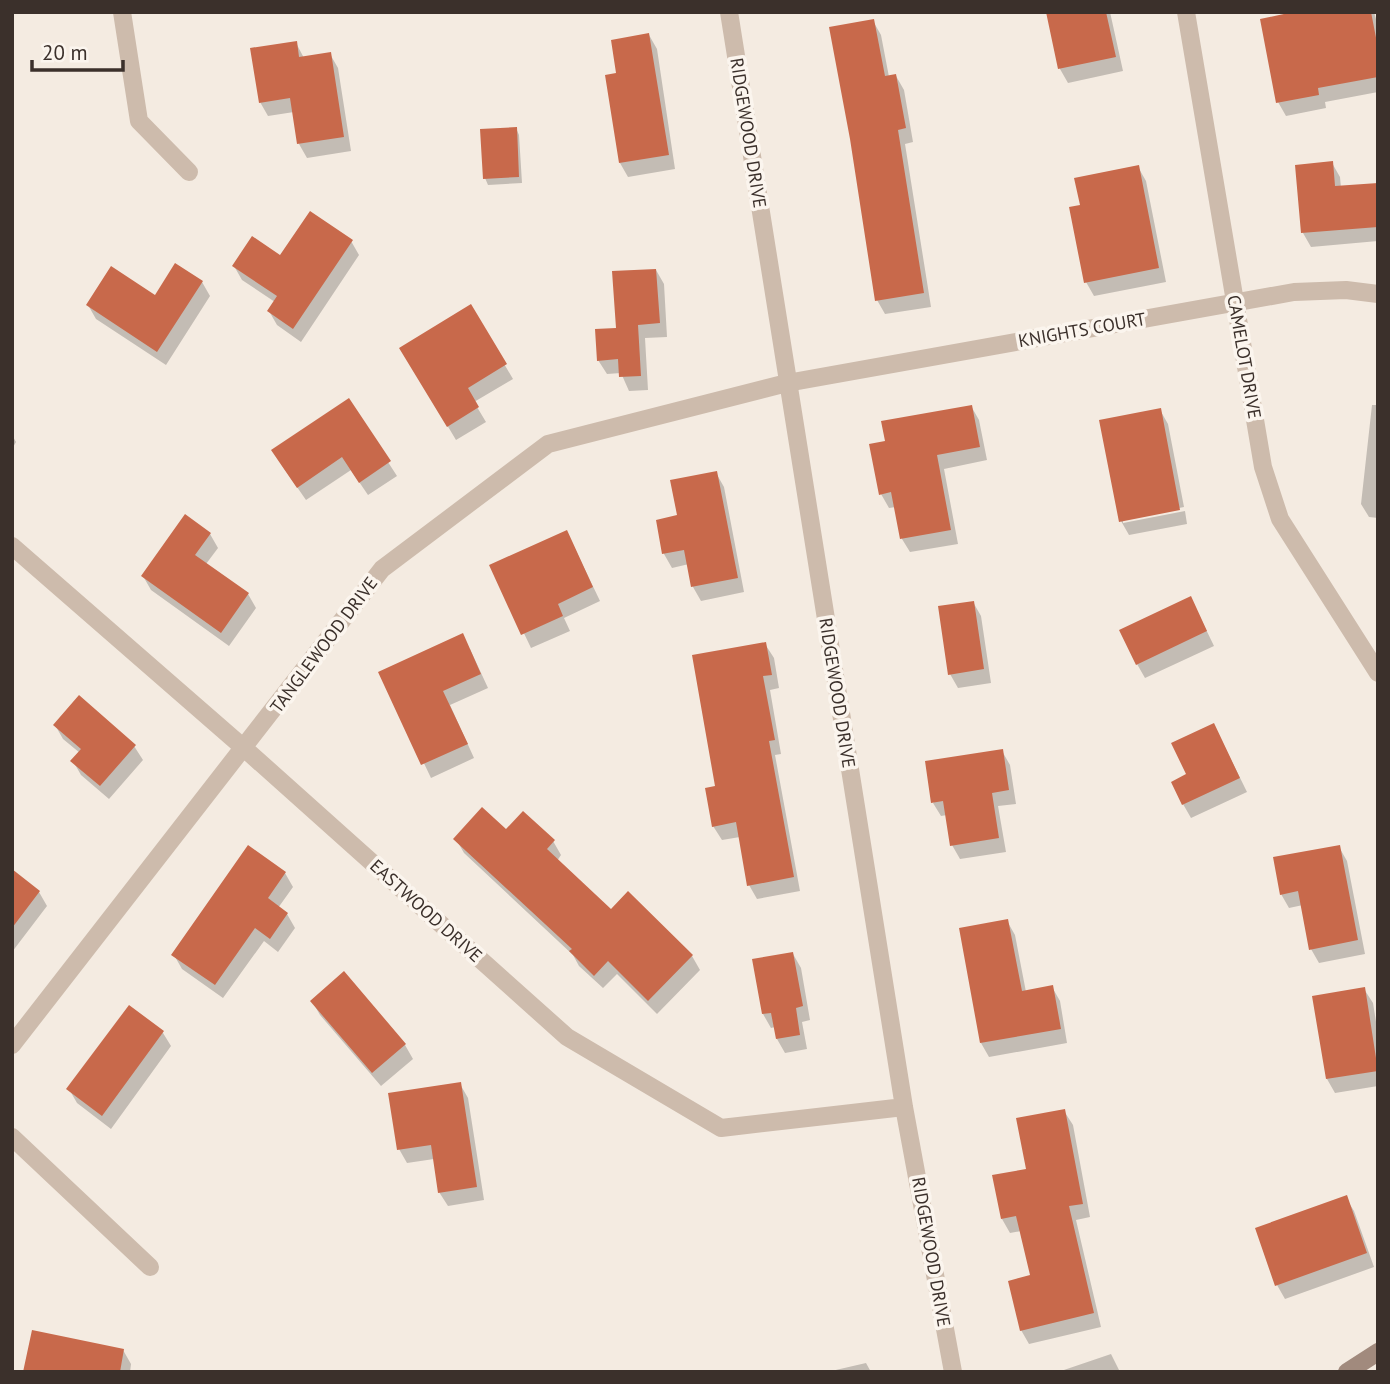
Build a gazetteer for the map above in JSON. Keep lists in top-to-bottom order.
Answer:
{
  "streets": {
    "street": [
      "RIDGEWOOD DRIVE",
      "KNIGHTS COURT",
      "CAMELOT DRIVE",
      "TANGLEWOOD DRIVE",
      "EASTWOOD DRIVE"
    ]
  },
  "crossings": [
    ["RIDGEWOOD DRIVE", "KNIGHTS COURT"],
    ["RIDGEWOOD DRIVE", "TANGLEWOOD DRIVE"],
    ["RIDGEWOOD DRIVE", "EASTWOOD DRIVE"],
    ["KNIGHTS COURT", "CAMELOT DRIVE"],
    ["KNIGHTS COURT", "TANGLEWOOD DRIVE"],
    ["TANGLEWOOD DRIVE", "EASTWOOD DRIVE"]
  ],
  "scale_bar": "20 m"
}
